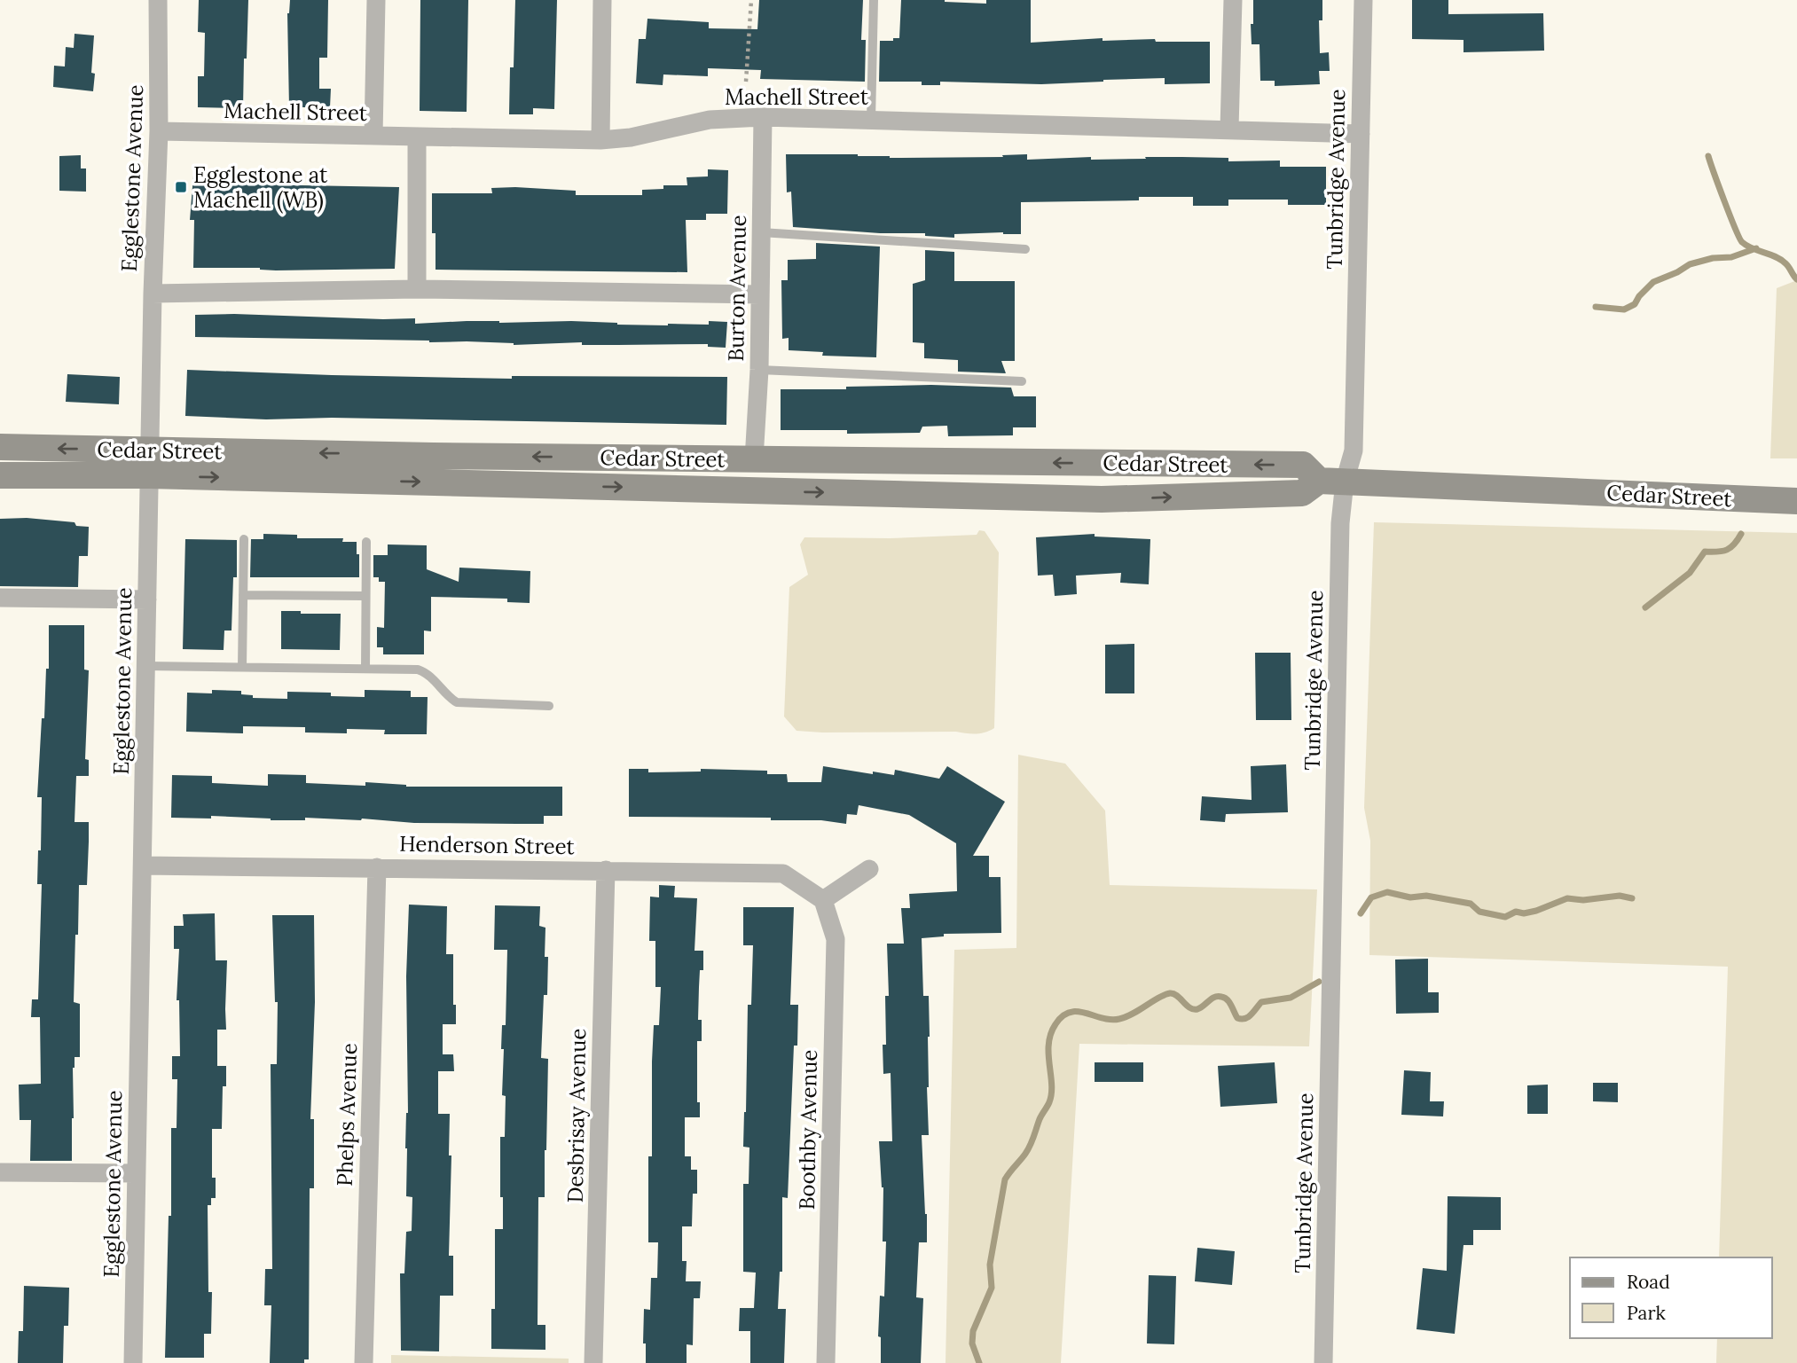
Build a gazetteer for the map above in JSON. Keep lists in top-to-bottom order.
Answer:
{
  "streets": {
    "main road": ["Cedar Street"],
    "street": [
      "Machell Street",
      "Egglestone Avenue",
      "Tunbridge Avenue",
      "Burton Avenue",
      "Henderson Street",
      "Phelps Avenue",
      "Desbrisay Avenue",
      "Boothby Avenue"
    ]
  },
  "crossings": [
    ["Machell Street", "Egglestone Avenue"],
    ["Machell Street", "Tunbridge Avenue"],
    ["Machell Street", "Burton Avenue"],
    ["Egglestone Avenue", "Cedar Street"],
    ["Egglestone Avenue", "Henderson Street"],
    ["Tunbridge Avenue", "Cedar Street"],
    ["Burton Avenue", "Cedar Street"],
    ["Henderson Street", "Phelps Avenue"],
    ["Henderson Street", "Desbrisay Avenue"],
    ["Henderson Street", "Boothby Avenue"]
  ],
  "places": {
    "transit": ["Egglestone at Machell (WB)"]
  },
  "legend": ["Road", "Park"]
}
